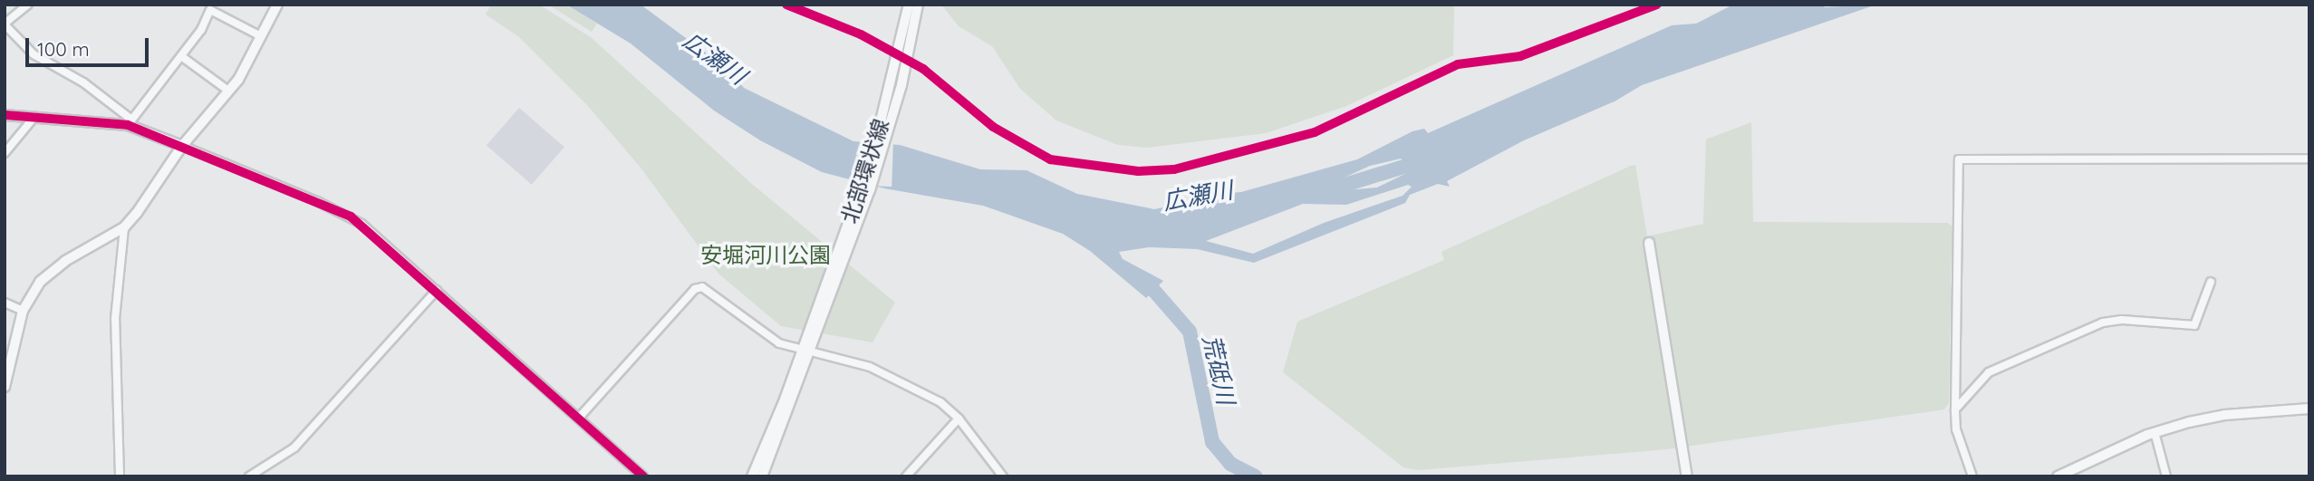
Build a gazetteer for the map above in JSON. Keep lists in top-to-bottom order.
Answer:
{
  "streets": {
    "street": ["北部環状線"]
  },
  "water": ["広瀬川", "荒砥川"],
  "parks": ["安堀河川公園"],
  "scale_bar": "100 m"
}
